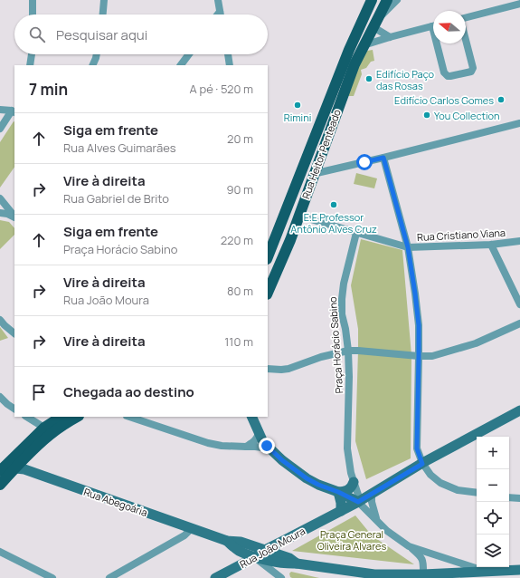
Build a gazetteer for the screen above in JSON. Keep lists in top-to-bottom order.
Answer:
{
  "streets": {
    "main road": ["Rua Heitor Penteado"],
    "street": [
      "Rua Cristiano Viana",
      "Praça Horácio Sabino",
      "Rua Abegoária",
      "Rua João Moura"
    ]
  },
  "crossings": [
    ["Rua Heitor Penteado", "Rua Cristiano Viana"],
    ["Rua Cristiano Viana", "Praça Horácio Sabino"],
    ["Praça Horácio Sabino", "Rua Abegoária"],
    ["Praça Horácio Sabino", "Rua João Moura"],
    ["Rua Abegoária", "Rua João Moura"]
  ],
  "parks": ["Praça General Oliveira Alvares"],
  "places": [
    "Edifício Paço das Rosas",
    "Edifício Carlos Gomes",
    "Rimini",
    "You Collection",
    "E.E Professor Antônio Alves Cruz"
  ],
  "north": "left",
  "page": {
    "search": "Pesquisar aqui",
    "heading": ["7 min", "A pé · 520 m"],
    "list": [
      ["Siga em frente", "Rua Alves Guimarães", "20 m"],
      ["Vire à direita", "Rua Gabriel de Brito", "90 m"],
      ["Siga em frente", "Praça Horácio Sabino", "220 m"],
      ["Vire à direita", "Rua João Moura", "80 m"],
      ["Vire à direita", "110 m"],
      "Chegada ao destino"
    ],
    "map_buttons": ["+", "−"]
  }
}
